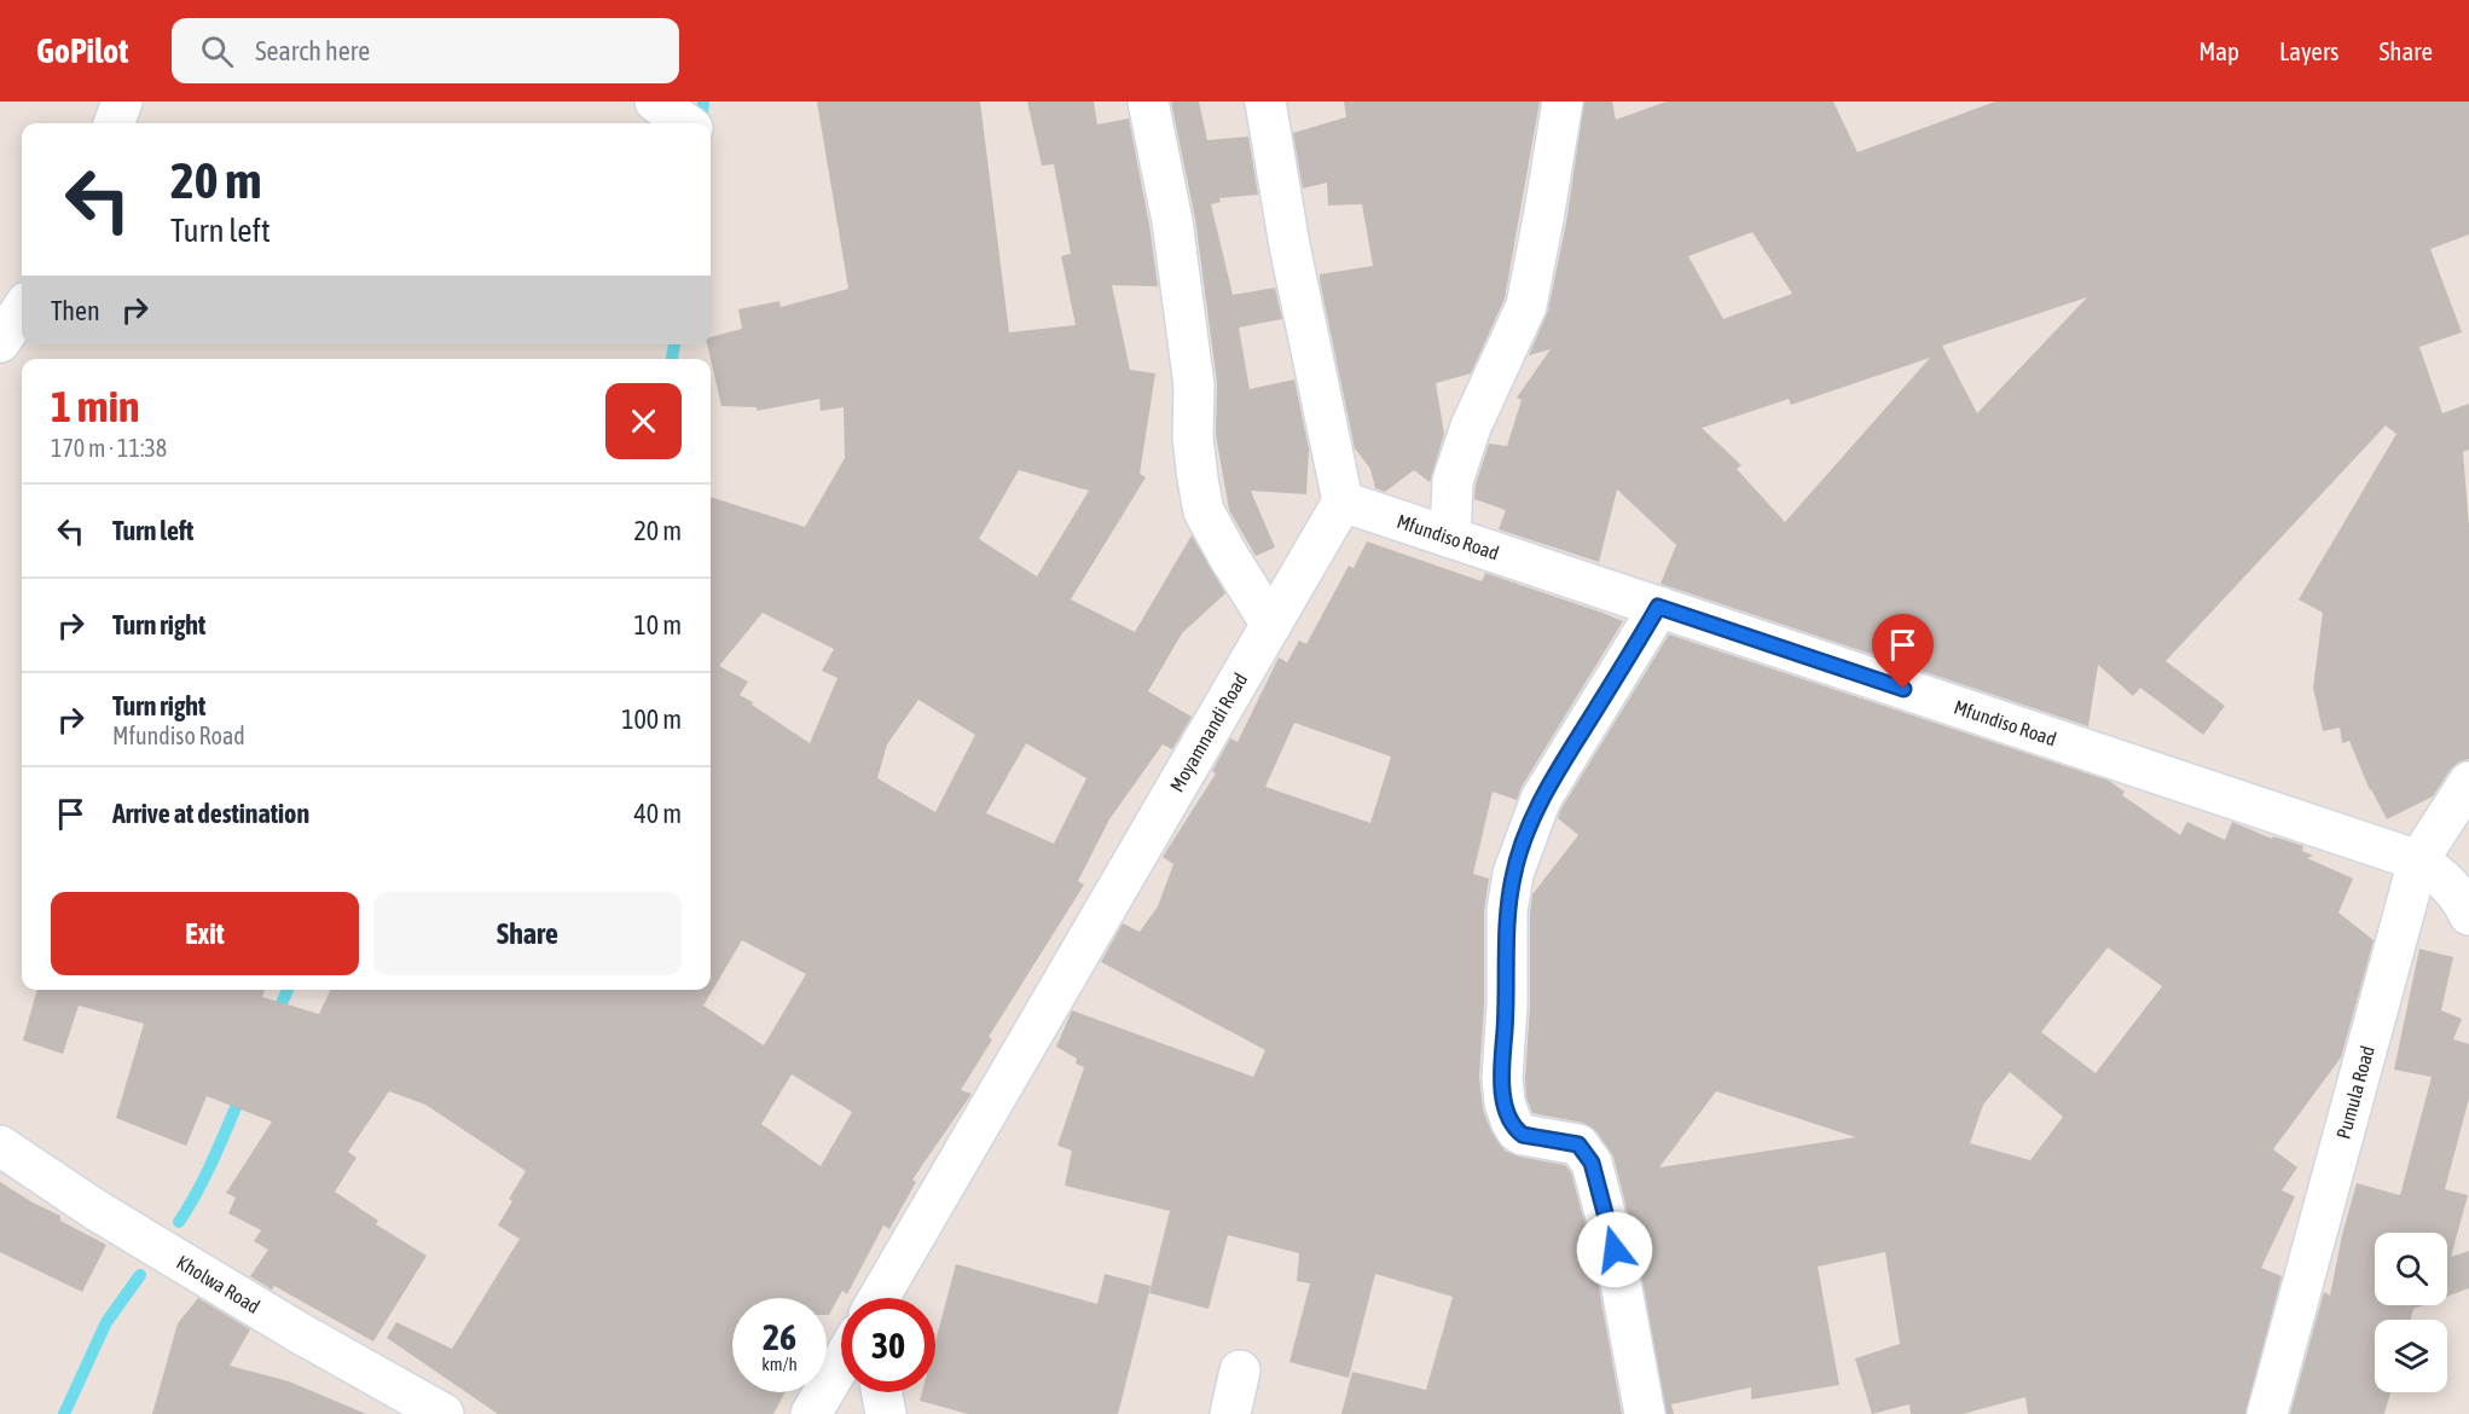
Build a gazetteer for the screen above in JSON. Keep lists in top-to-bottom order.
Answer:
{
  "streets": {
    "street": [
      "Mfundiso Road",
      "Moyamnandi Road",
      "Pumula Road",
      "Kholwa Road"
    ]
  },
  "crossings": [
    ["Mfundiso Road", "Moyamnandi Road"],
    ["Mfundiso Road", "Pumula Road"]
  ],
  "page": {
    "header": "GoPilot",
    "search": "Search here",
    "nav": ["Map", "Layers", "Share"],
    "turn": ["20 m", "Turn left"],
    "then": "Then",
    "heading": ["1 min", "170 m · 11:38"],
    "list": [
      {
        "name": "Turn left",
        "value": "20 m"
      },
      {
        "name": "Turn right",
        "value": "10 m"
      },
      {
        "name": "Turn right",
        "note": "Mfundiso Road",
        "value": "100 m"
      },
      {
        "name": "Arrive at destination",
        "value": "40 m"
      }
    ],
    "buttons": ["Exit", "Share"],
    "speed": "26 km/h",
    "limit": "30"
  }
}
